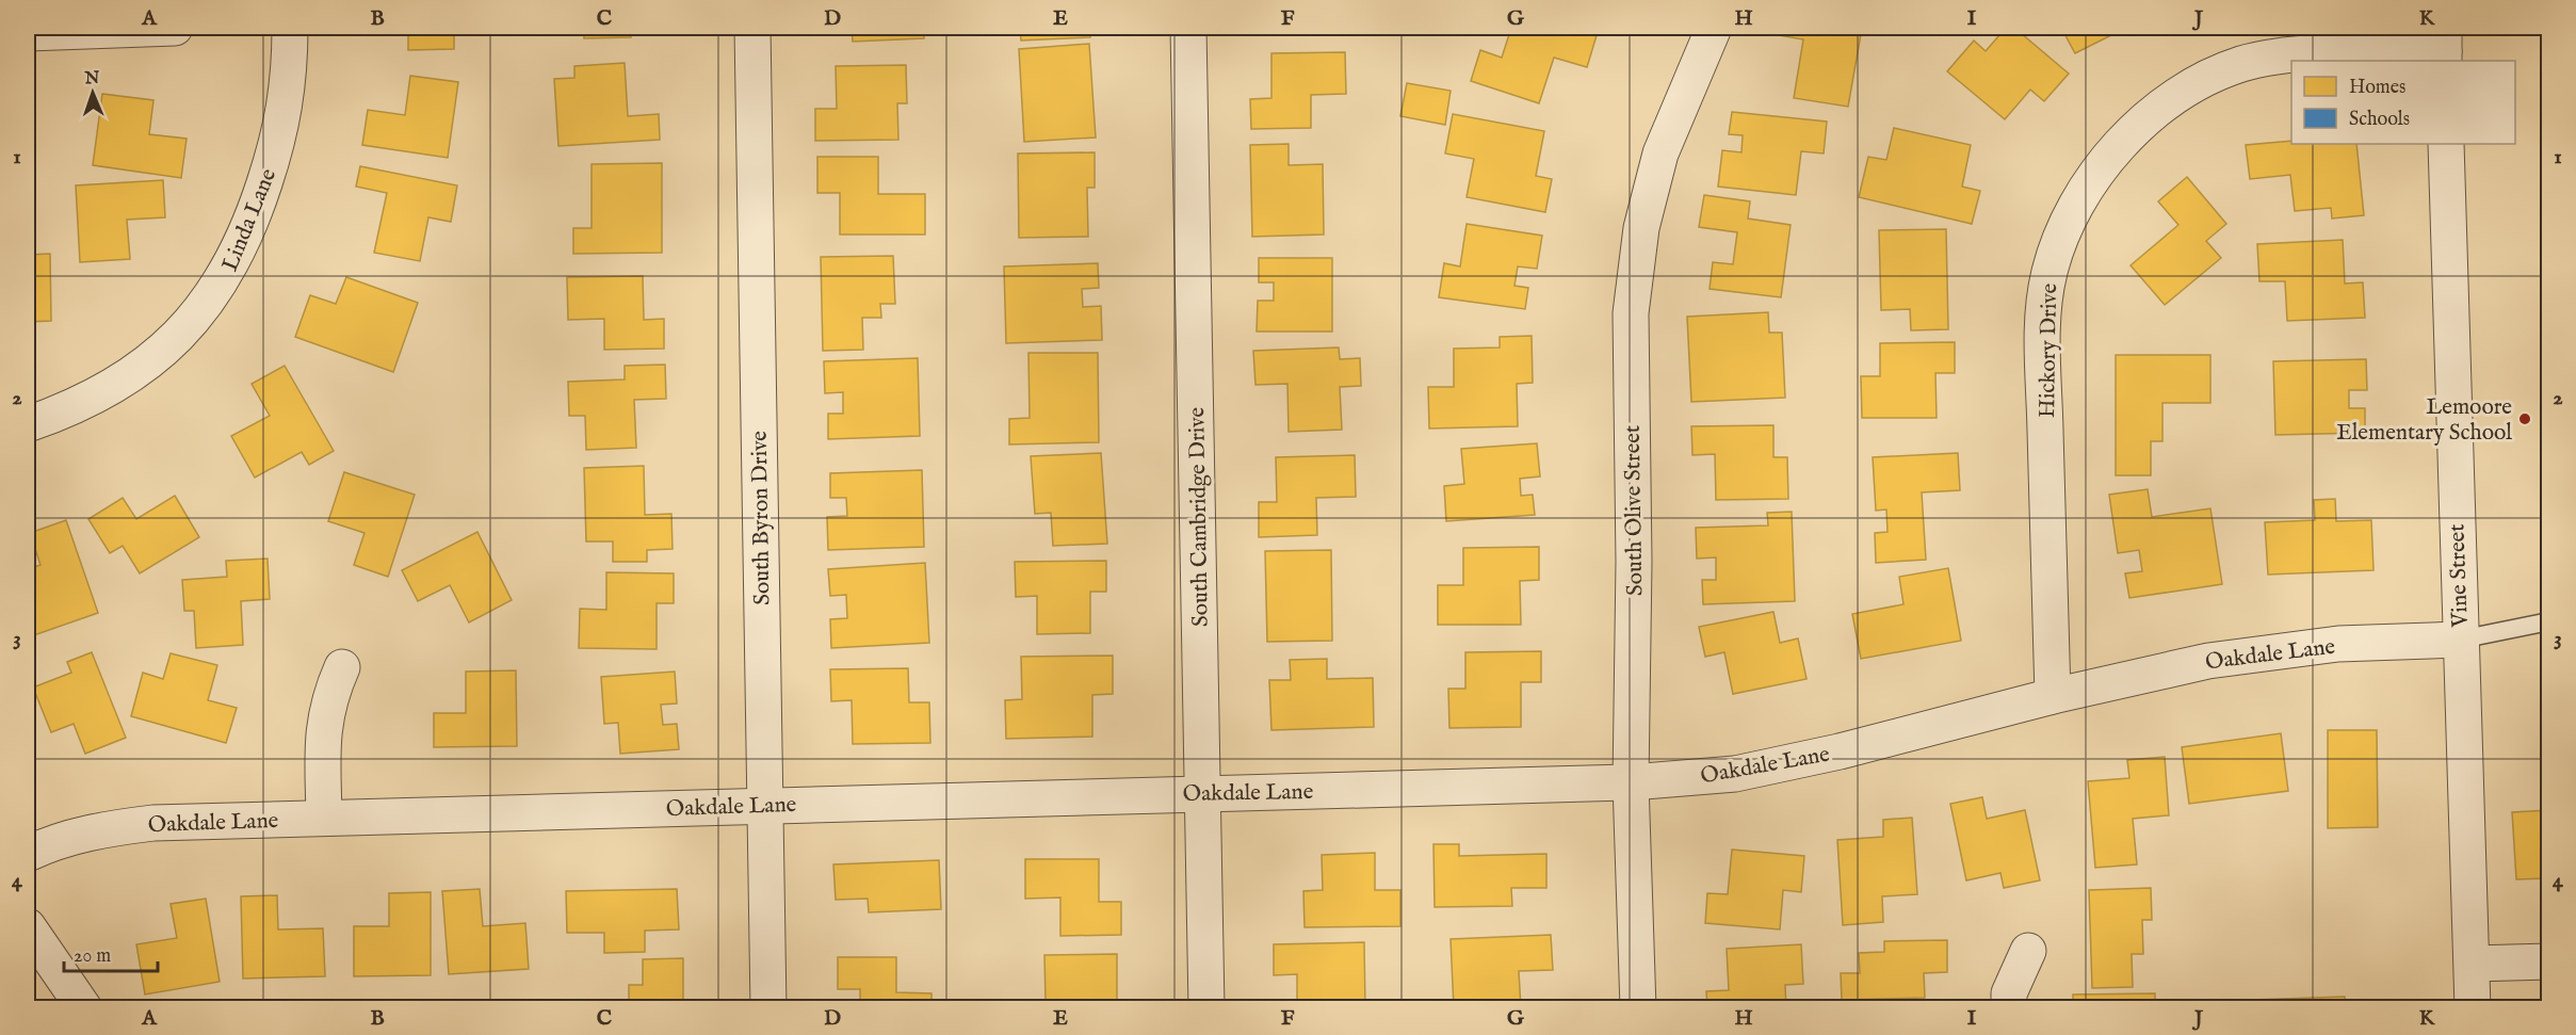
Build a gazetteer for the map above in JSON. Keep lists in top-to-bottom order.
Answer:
{
  "streets": {
    "street": [
      "Linda Lane",
      "Hickory Drive",
      "South Olive Street",
      "South Cambridge Drive",
      "South Byron Drive",
      "Vine Street",
      "Oakdale Lane"
    ]
  },
  "crossings": [
    ["Hickory Drive", "Oakdale Lane"],
    ["South Olive Street", "Oakdale Lane"],
    ["South Cambridge Drive", "Oakdale Lane"],
    ["South Byron Drive", "Oakdale Lane"],
    ["Vine Street", "Oakdale Lane"]
  ],
  "places": ["Lemoore Elementary School"],
  "legend": ["Homes", "Schools"],
  "scale_bar": "20 m",
  "north": "top",
  "grid": {
    "columns": [
      "A",
      "B",
      "C",
      "D",
      "E",
      "F",
      "G",
      "H",
      "I",
      "J",
      "K"
    ],
    "rows": [
      "1",
      "2",
      "3",
      "4"
    ]
  }
}
